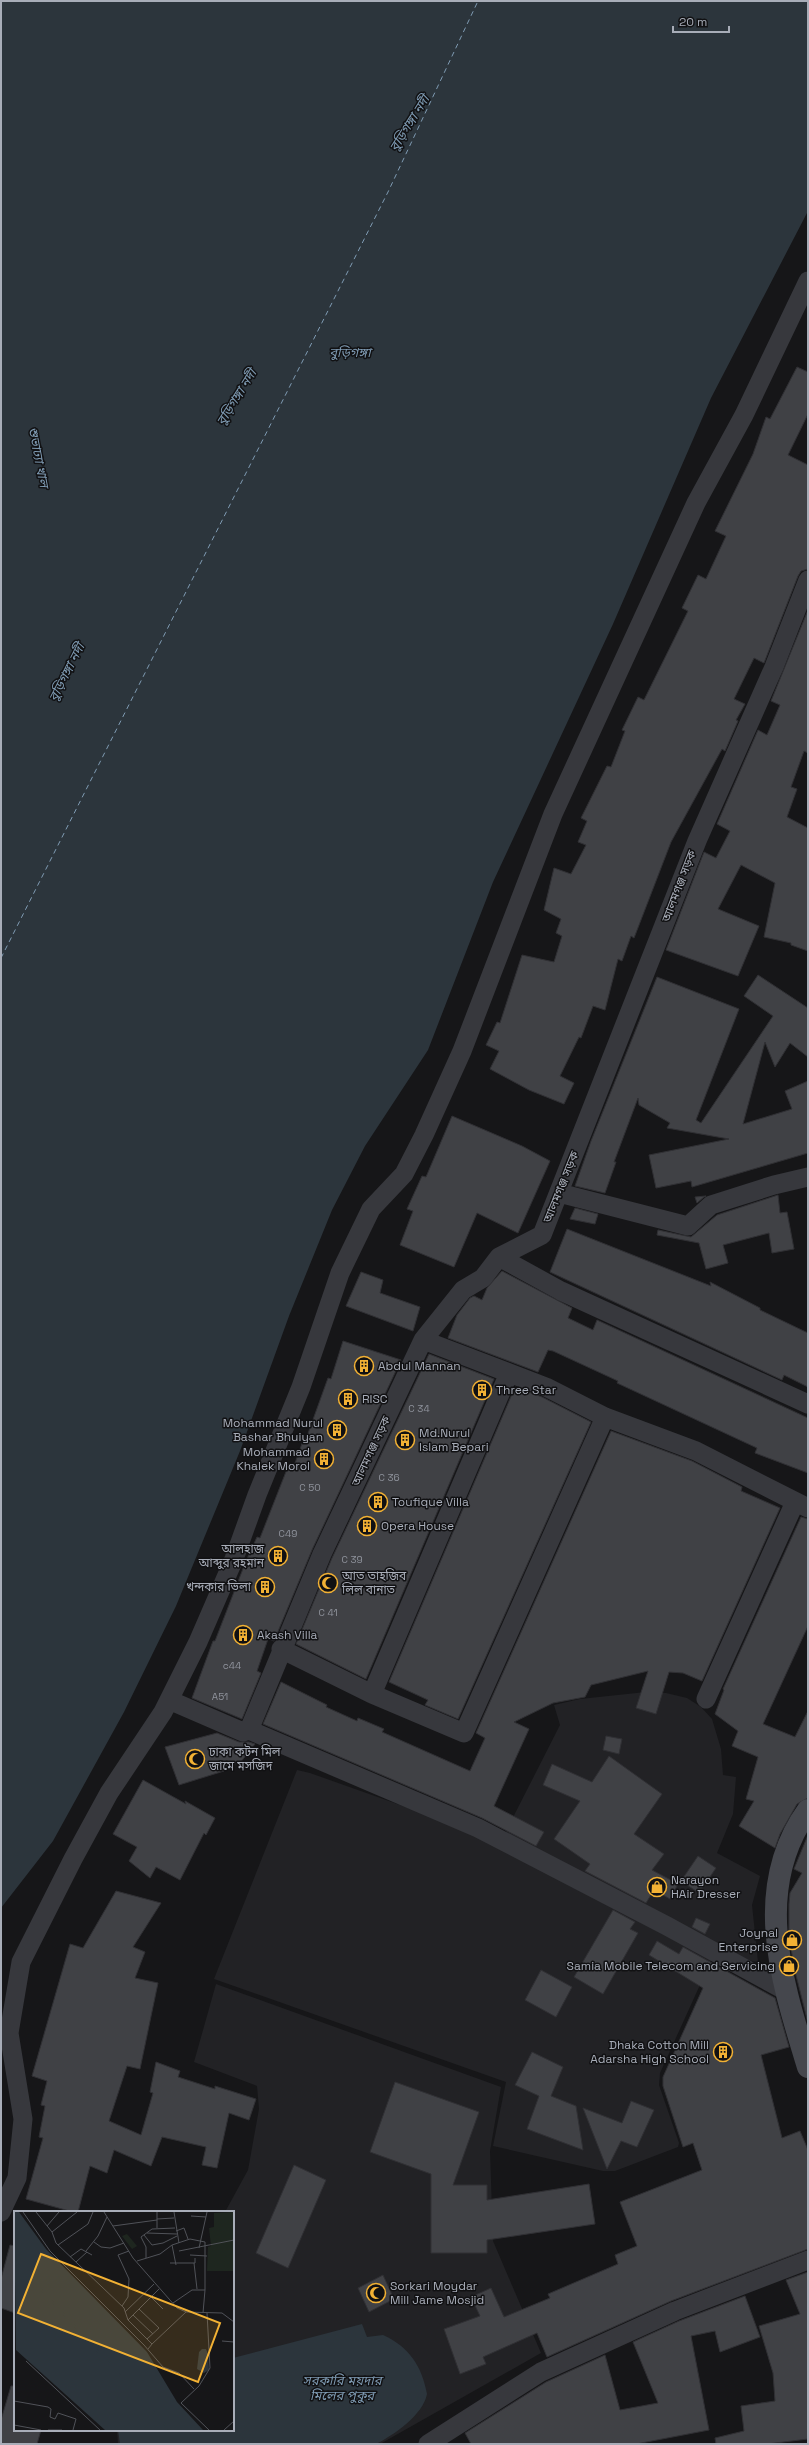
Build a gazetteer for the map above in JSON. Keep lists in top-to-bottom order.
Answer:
{
  "streets": {
    "street": ["আলমগঞ্জ সড়ক"]
  },
  "water": [
    "বুড়িগঙ্গা নদী",
    "বুড়িগঙ্গা",
    "শুভাঢ্যা খাল",
    "সরকারি ময়দার মিলের পুকুর"
  ],
  "places": {
    "building": [
      "Abdul Mannan",
      "Three Star",
      "RISC",
      "Mohammad Nurul Bashar Bhuiyan",
      "Md.Nurul Islam Bepari",
      "Mohammad Khalek Morol",
      "Toufique Villa",
      "Opera House",
      "আলহাজ আব্দুর রহমান",
      "খন্দকার ভিলা",
      "Akash Villa",
      "Dhaka Cotton Mill Adarsha High School"
    ],
    "mosque": ["আত তাহজিব লিল বানাত", "ঢাকা কটন মিল জামে মসজিদ", "Sorkari Moydar Mill Jame Mosjid"],
    "shop": ["Narayon HAir Dresser", "Joynal Enterprise", "Samia Mobile Telecom and Servicing"]
  },
  "house_numbers": [
    "C 34",
    "C 36",
    "C 50",
    "C49",
    "C 39",
    "C 41",
    "c44",
    "A51"
  ],
  "scale_bar": "20 m"
}
